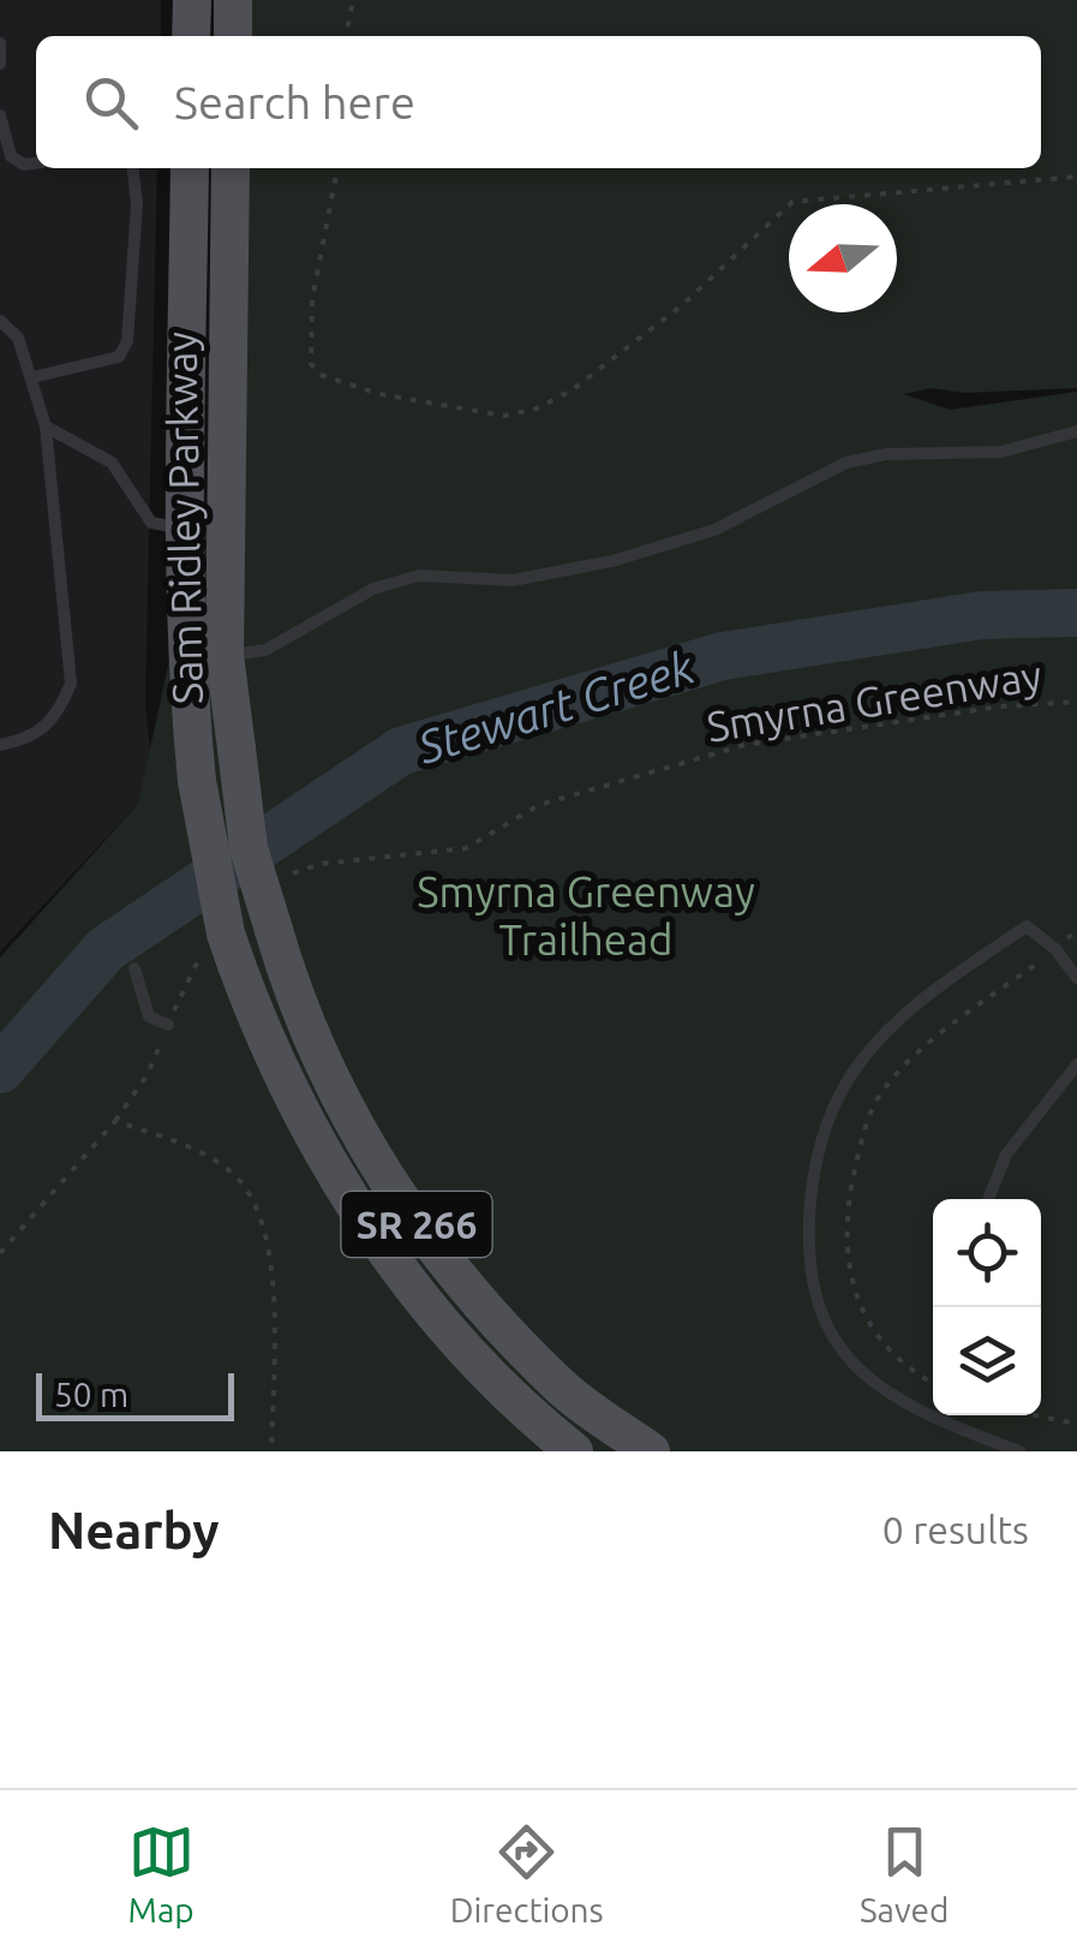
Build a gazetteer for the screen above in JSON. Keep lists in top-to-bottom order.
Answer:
{
  "streets": {
    "main road": ["Sam Ridley Parkway", "SR 266"],
    "path": ["Smyrna Greenway"]
  },
  "water": ["Stewart Creek"],
  "parks": ["Smyrna Greenway Trailhead"],
  "scale_bar": "50 m",
  "north": "left",
  "page": {
    "search": "Search here",
    "scale": "50 m",
    "heading": ["Nearby", "0 results"],
    "nav": ["Map", "Directions", "Saved"]
  }
}
